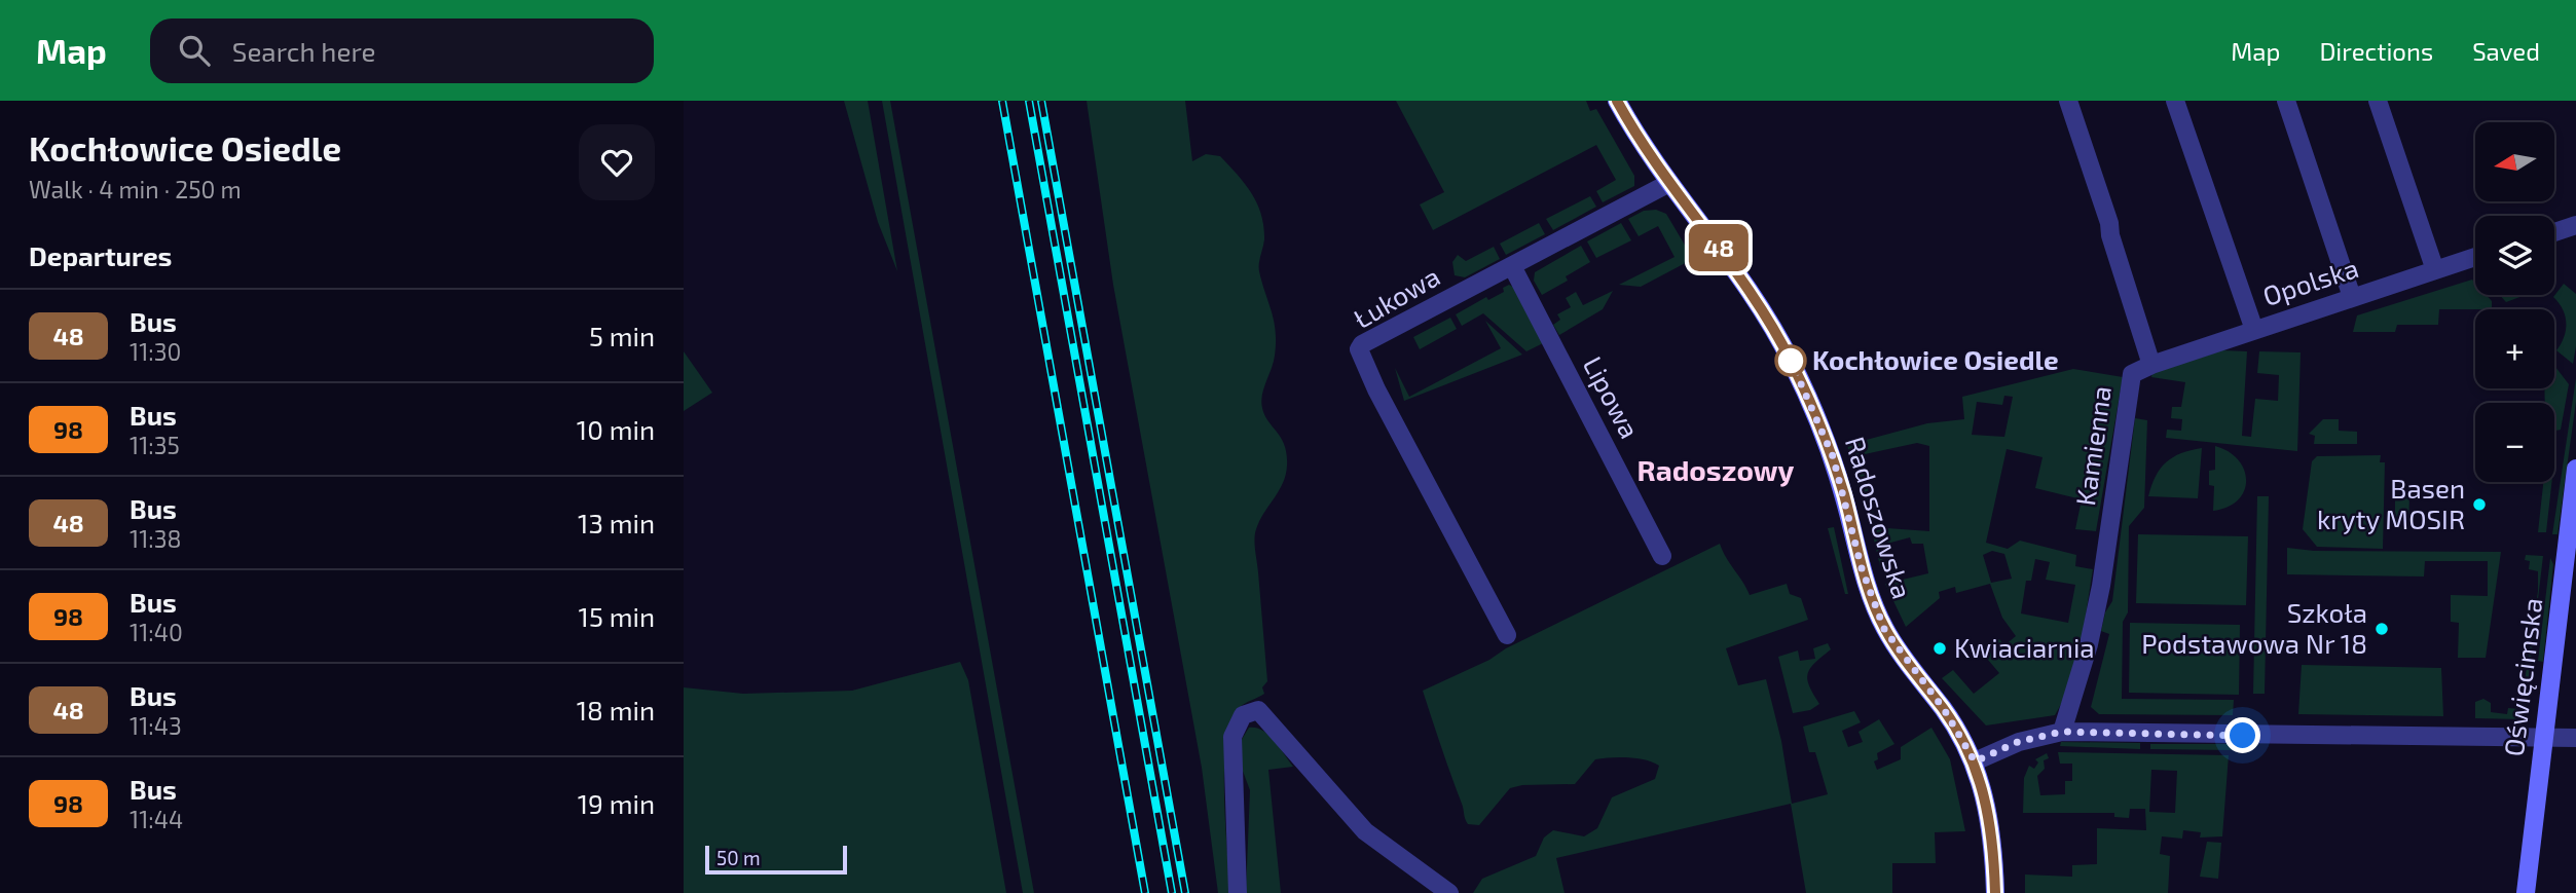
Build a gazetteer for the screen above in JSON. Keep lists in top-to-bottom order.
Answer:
{
  "streets": {
    "street": [
      "Opolska",
      "Łukowa",
      "Lipowa",
      "Kamienna",
      "Radoszowska",
      "Oświęcimska"
    ]
  },
  "crossings": [
    ["Opolska", "Kamienna"],
    ["Łukowa", "Lipowa"],
    ["Łukowa", "Radoszowska"]
  ],
  "districts": ["Radoszowy"],
  "places": [
    "Kochłowice Osiedle",
    "Basen kryty MOSIR",
    "Szkoła Podstawowa Nr 18",
    "Kwiaciarnia"
  ],
  "lines": ["bus line 48"],
  "scale_bar": "50 m",
  "north": "left",
  "page": {
    "header": "Map",
    "search": "Search here",
    "nav": ["Map", "Directions", "Saved"],
    "heading": [
      ["Kochłowice Osiedle", "Walk · 4 min · 250 m"],
      "Departures"
    ],
    "on_map": "48",
    "map_buttons": ["+", "−"],
    "list": [
      {
        "mark": "48",
        "name": "Bus",
        "note": "11:30",
        "value": "5 min"
      },
      {
        "mark": "98",
        "name": "Bus",
        "note": "11:35",
        "value": "10 min"
      },
      {
        "mark": "48",
        "name": "Bus",
        "note": "11:38",
        "value": "13 min"
      },
      {
        "mark": "98",
        "name": "Bus",
        "note": "11:40",
        "value": "15 min"
      },
      {
        "mark": "48",
        "name": "Bus",
        "note": "11:43",
        "value": "18 min"
      },
      {
        "mark": "98",
        "name": "Bus",
        "note": "11:44",
        "value": "19 min"
      }
    ],
    "scale": "50 m"
  }
}
